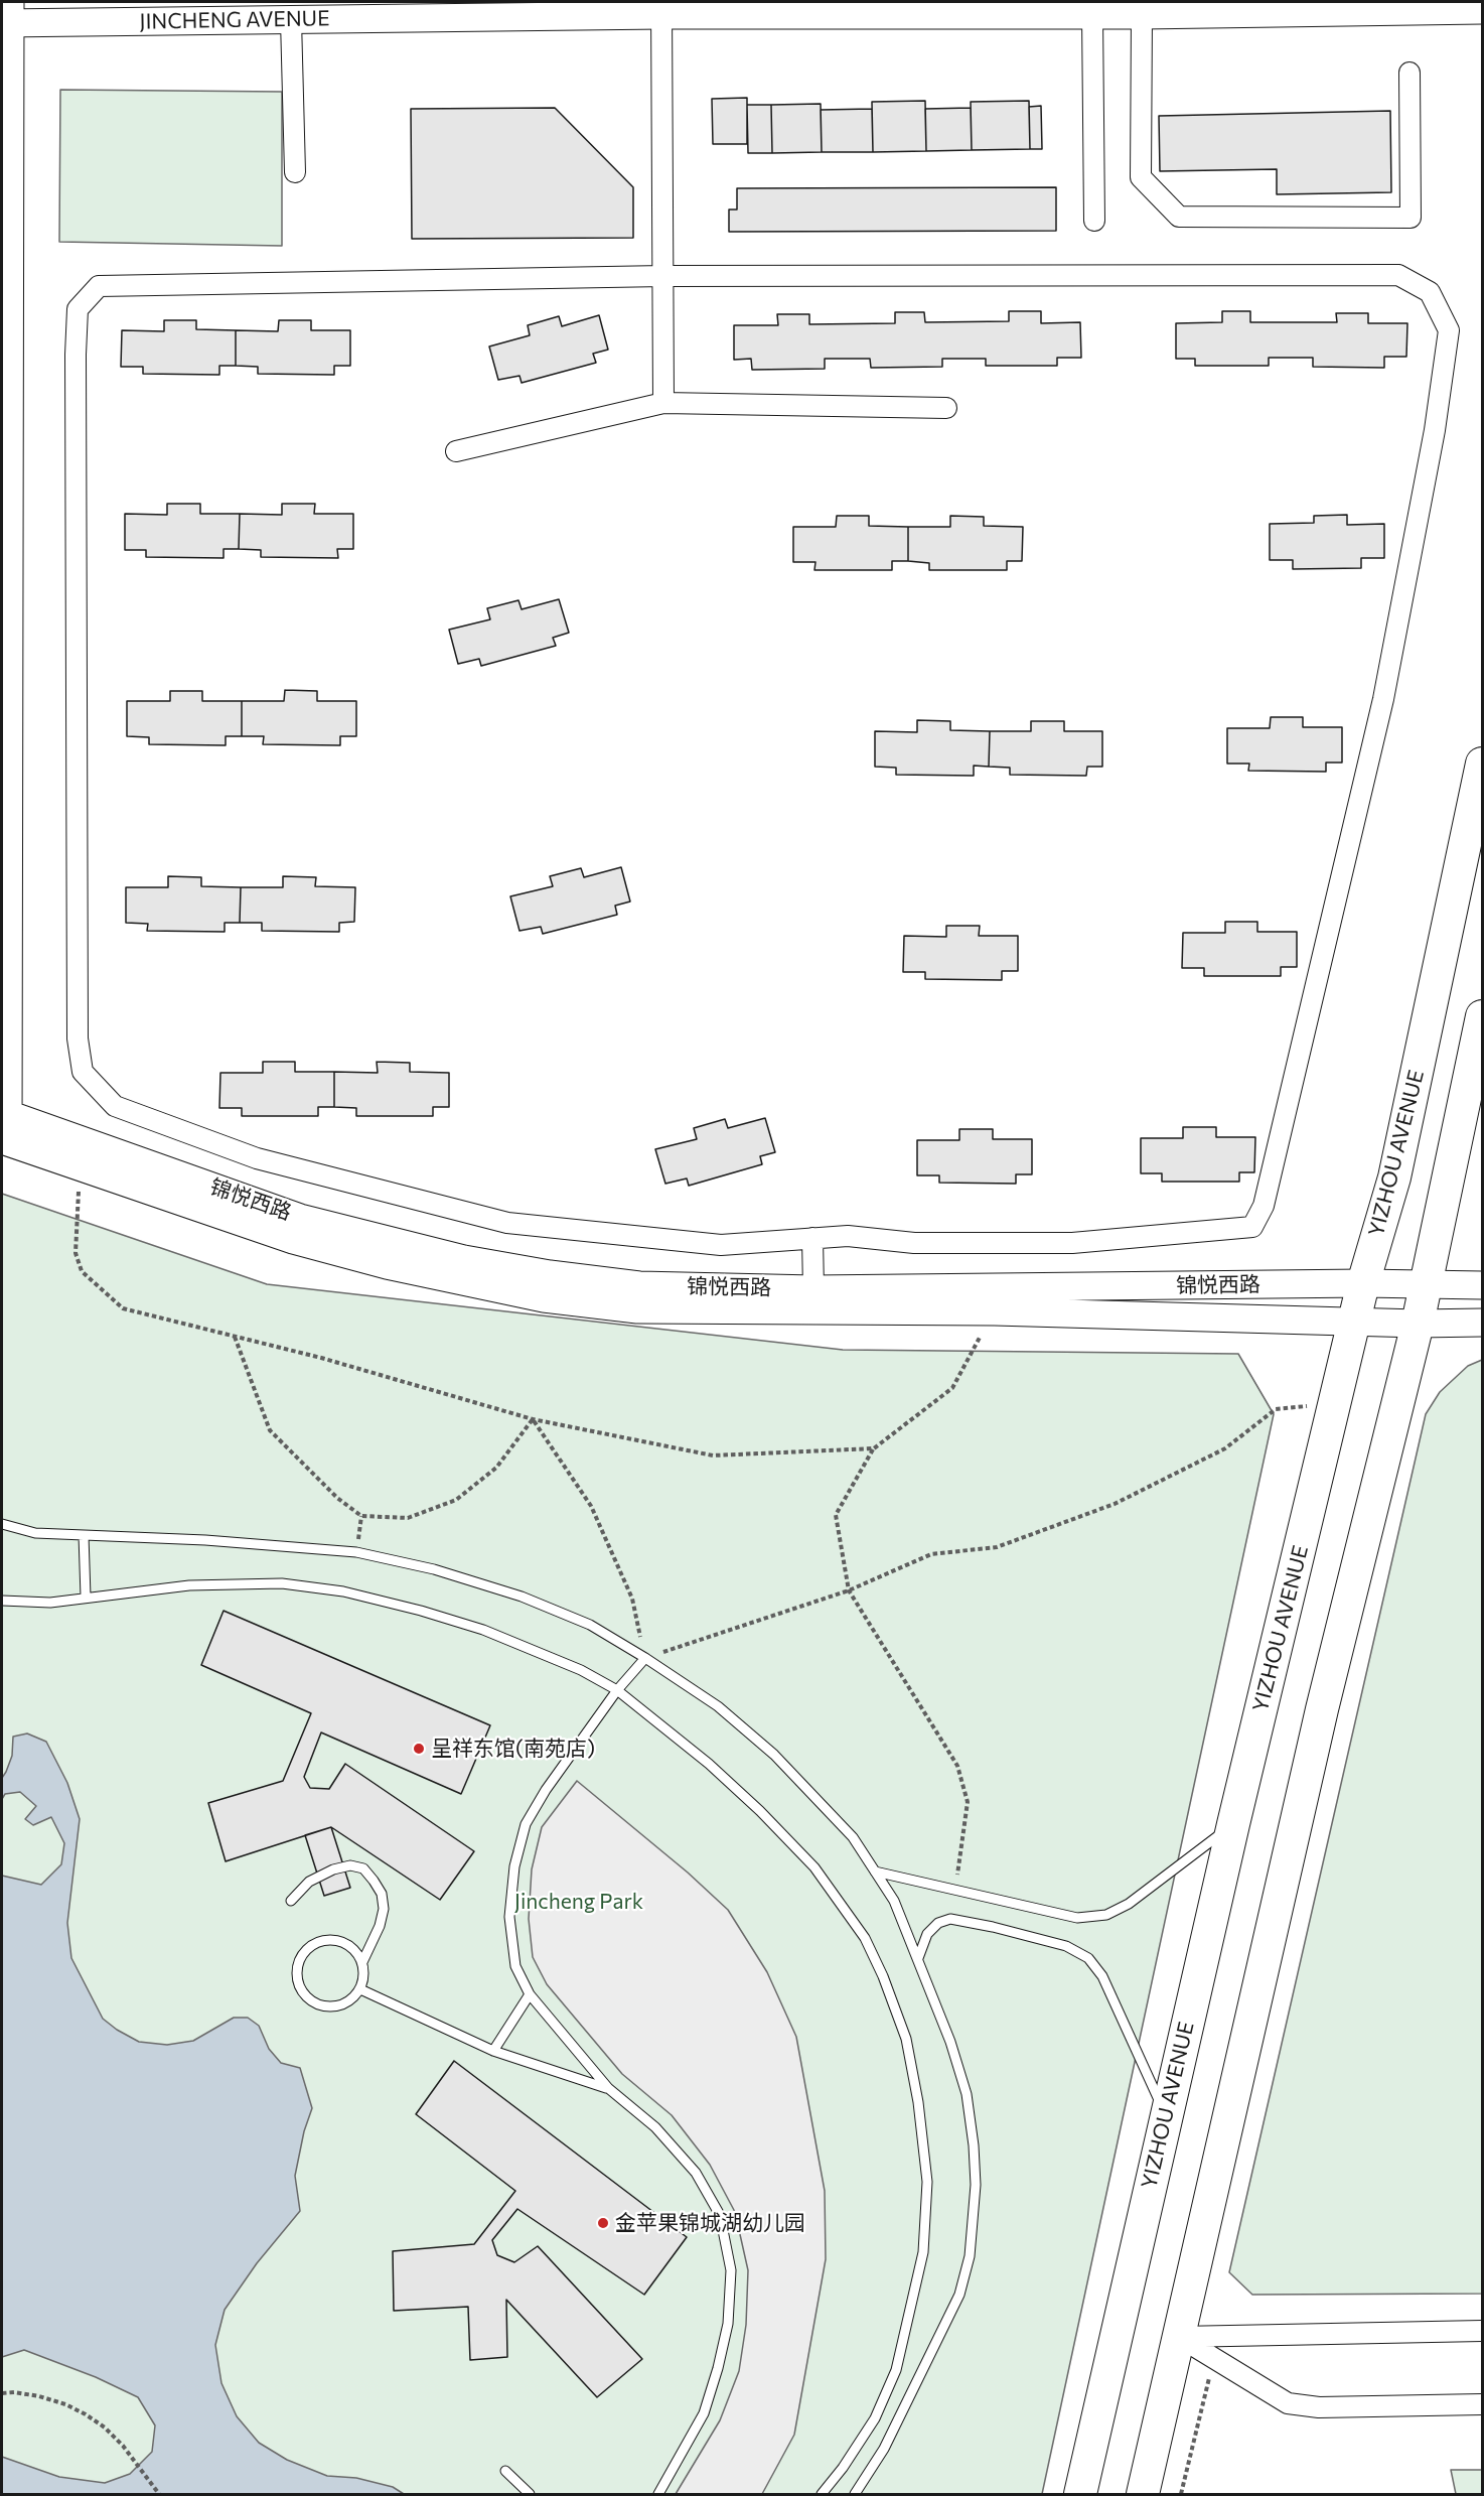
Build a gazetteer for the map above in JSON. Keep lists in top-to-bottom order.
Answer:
{
  "streets": {
    "main road": ["JINCHENG AVENUE", "YIZHOU AVENUE", "锦悦西路"]
  },
  "crossings": [
    ["YIZHOU AVENUE", "锦悦西路"]
  ],
  "parks": ["Jincheng Park"],
  "places": ["呈祥东馆(南苑店)", "金苹果锦城湖幼儿园"]
}
